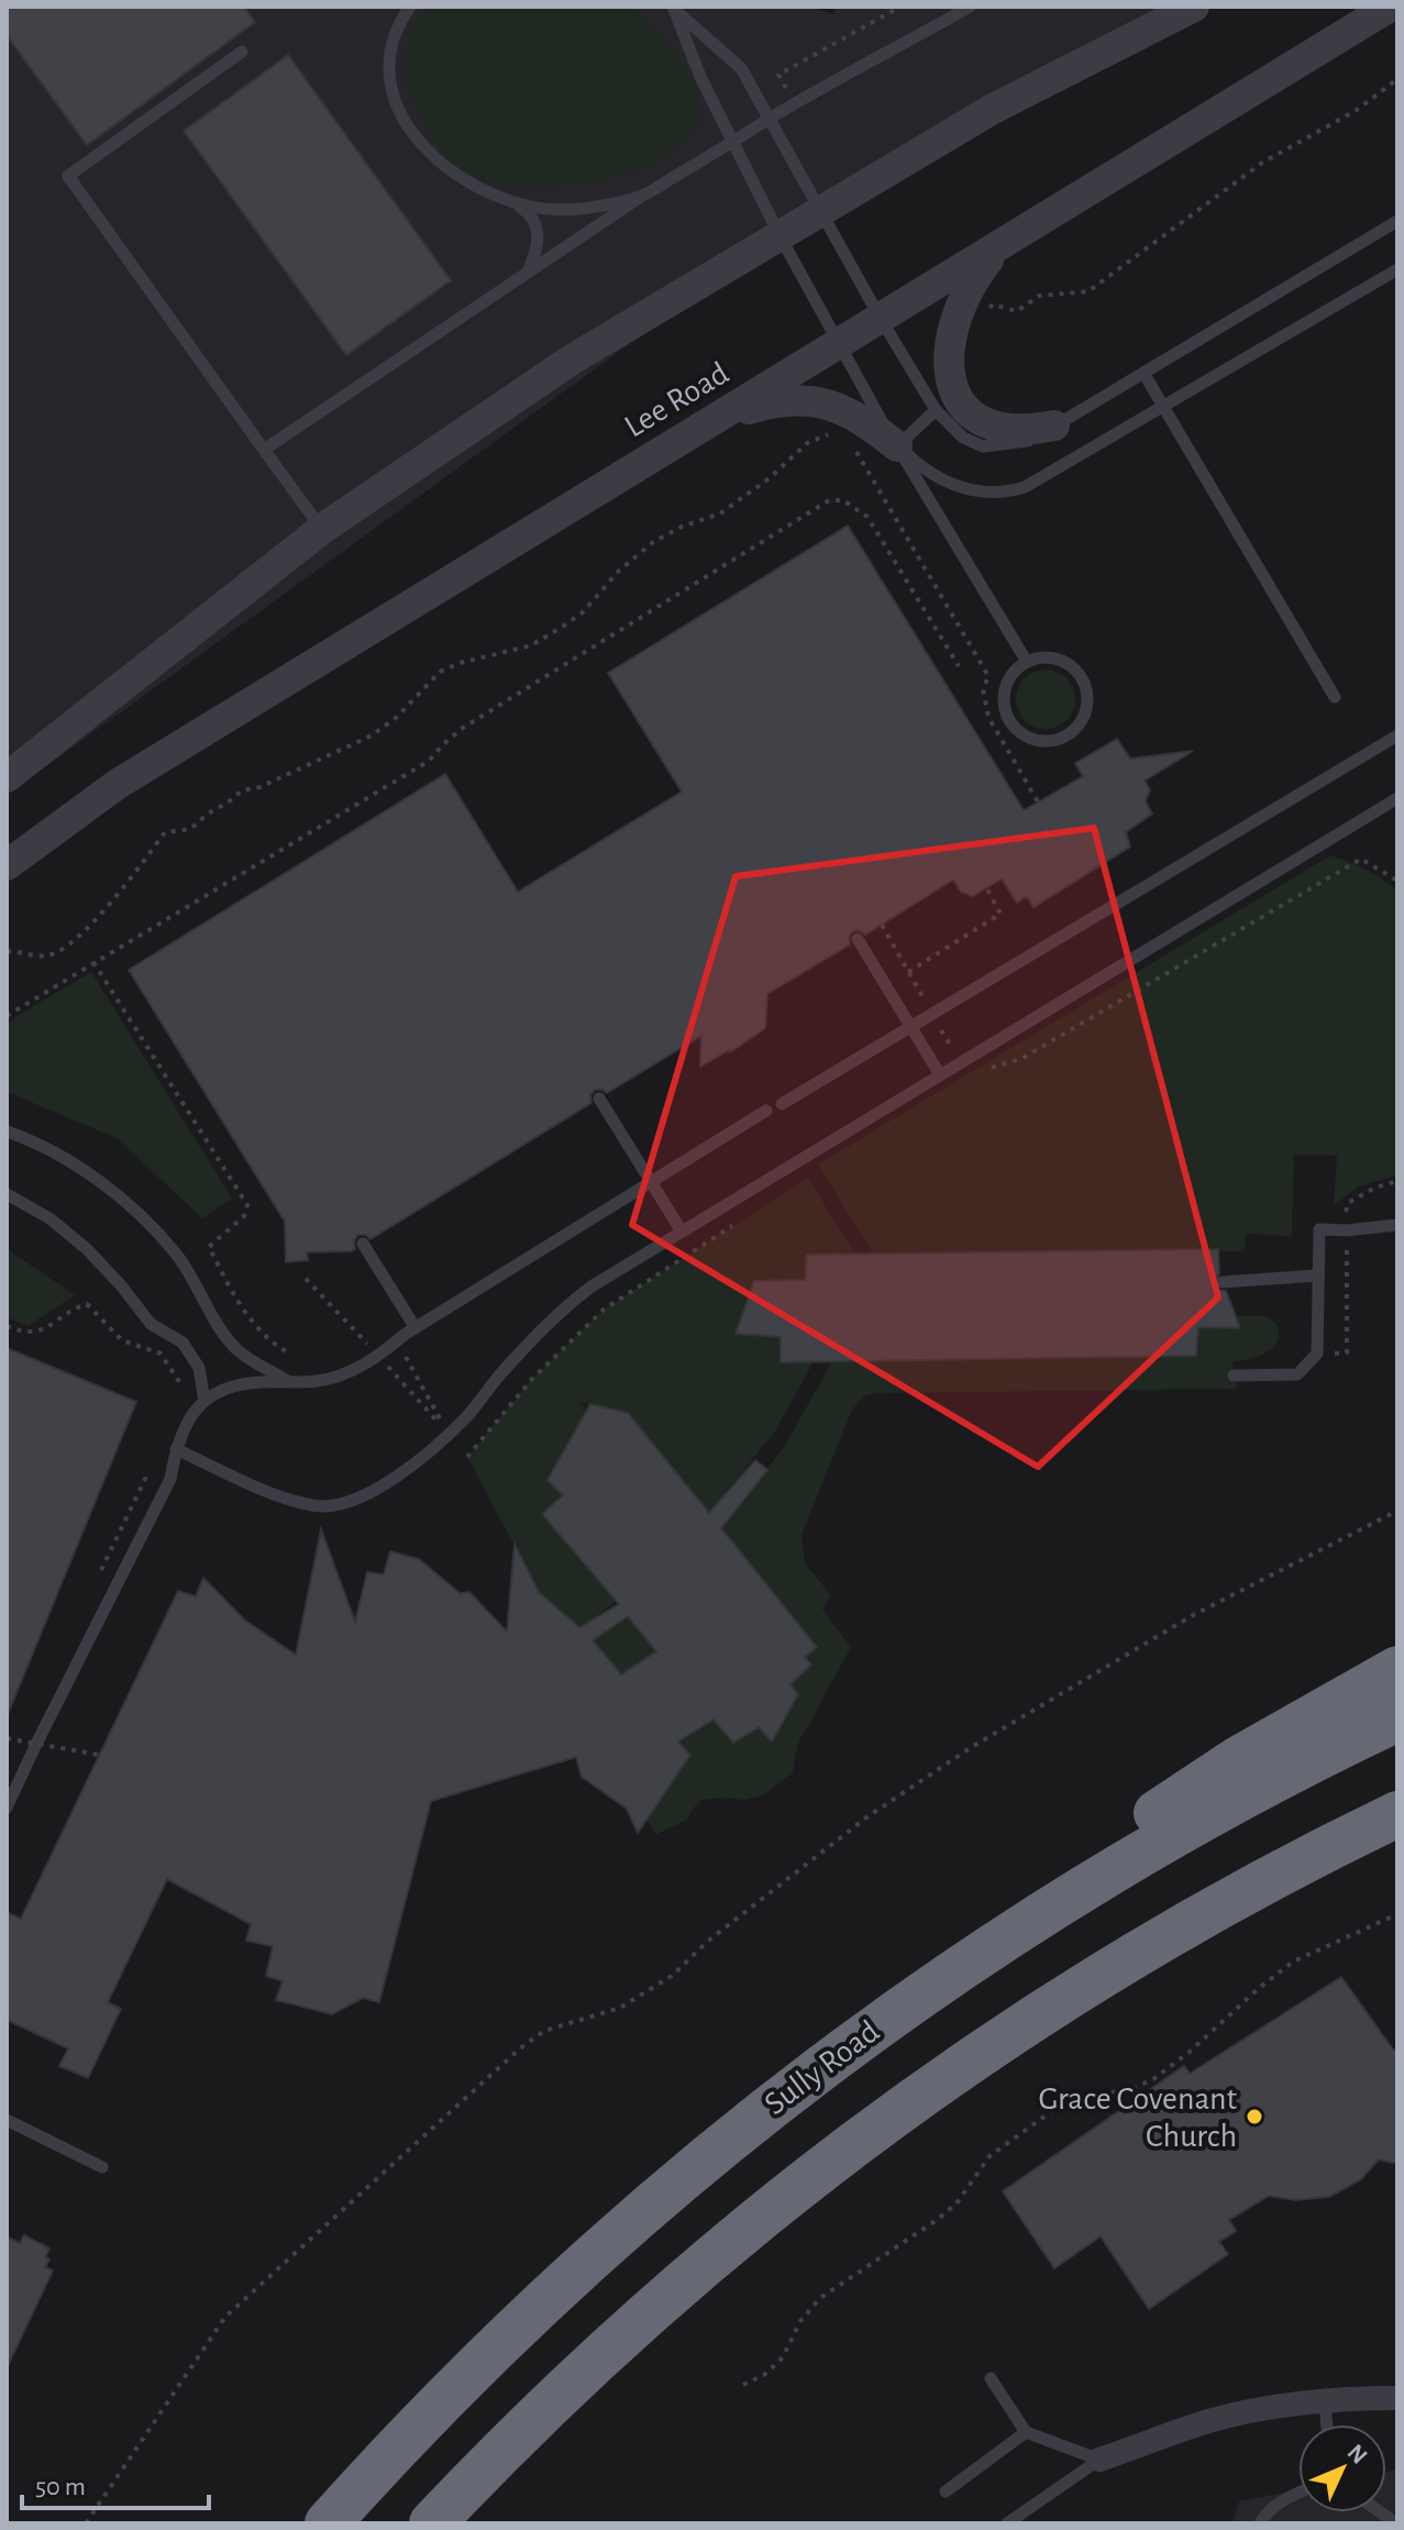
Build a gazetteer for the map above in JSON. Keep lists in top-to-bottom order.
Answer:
{
  "streets": {
    "highway": ["Sully Road"],
    "street": ["Lee Road"]
  },
  "places": ["Grace Covenant Church"],
  "scale_bar": "50 m",
  "north": "top right"
}
